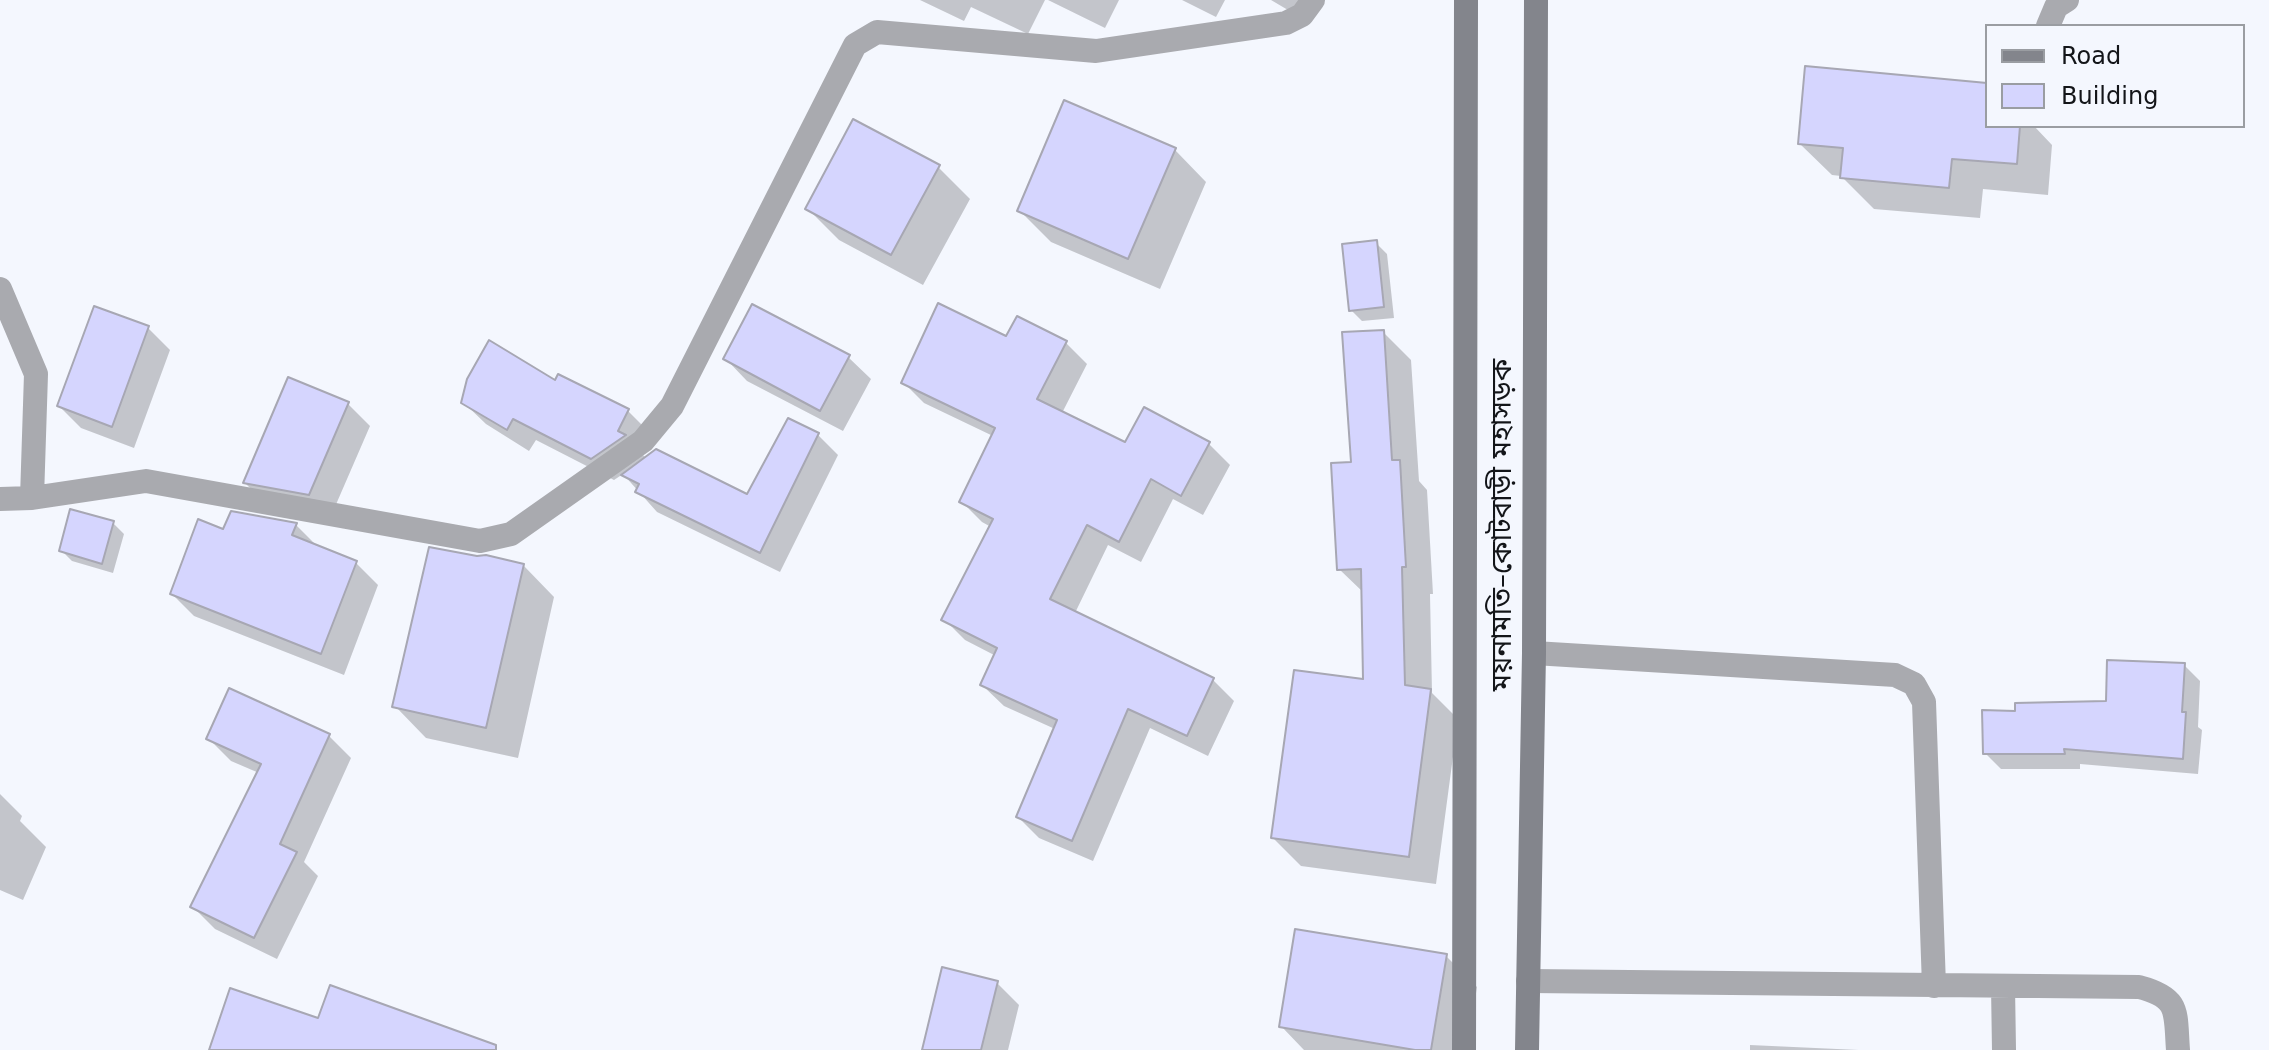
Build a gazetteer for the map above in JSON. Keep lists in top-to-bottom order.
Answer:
{
  "streets": {
    "main road": ["ময়নামতি–কোটবাড়ী মহাসড়ক"]
  },
  "legend": ["Road", "Building"]
}
